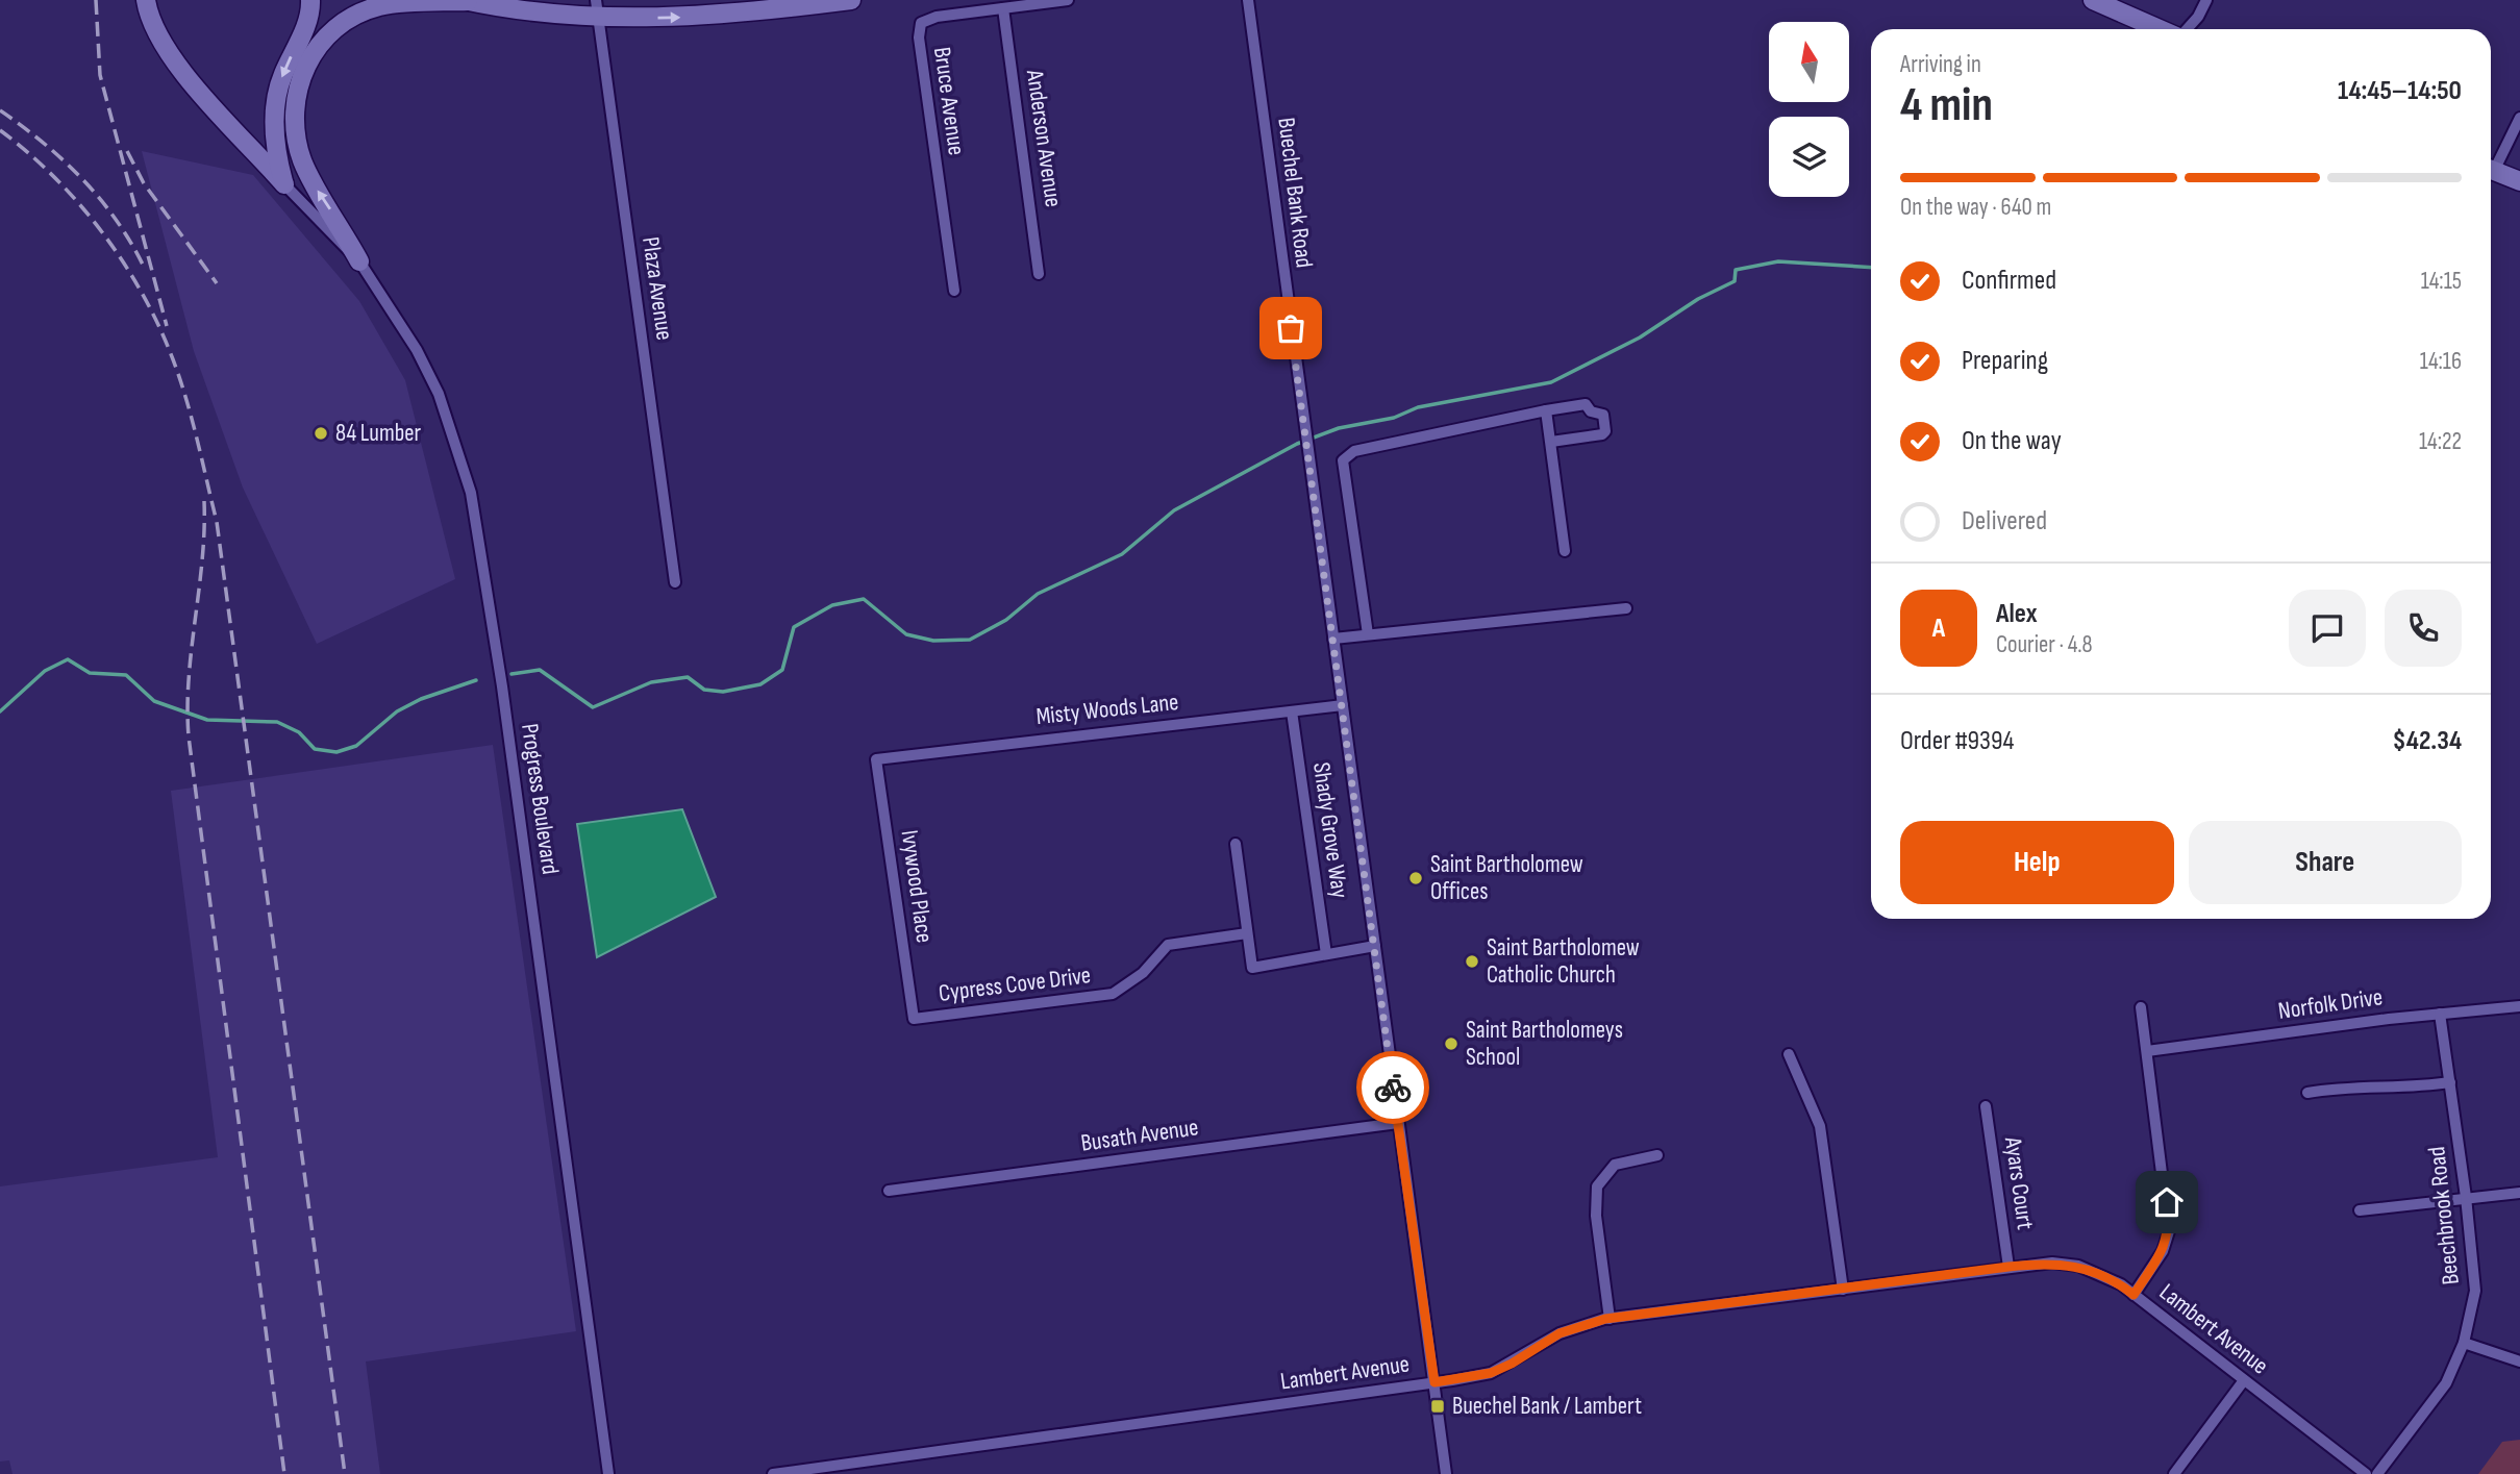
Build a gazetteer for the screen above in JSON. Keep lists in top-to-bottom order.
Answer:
{
  "streets": {
    "street": [
      "Bruce Avenue",
      "Anderson Avenue",
      "Buechel Bank Road",
      "Plaza Avenue",
      "Misty Woods Lane",
      "Progress Boulevard",
      "Shady Grove Way",
      "Ivywood Place",
      "Cypress Cove Drive",
      "Norfolk Drive",
      "Busath Avenue",
      "Ayars Court",
      "Beechbrook Road",
      "Lambert Avenue"
    ]
  },
  "crossings": [
    ["Bruce Avenue", "Anderson Avenue"],
    ["Buechel Bank Road", "Misty Woods Lane"],
    ["Buechel Bank Road", "Busath Avenue"],
    ["Buechel Bank Road", "Lambert Avenue"],
    ["Misty Woods Lane", "Shady Grove Way"],
    ["Misty Woods Lane", "Ivywood Place"],
    ["Ivywood Place", "Cypress Cove Drive"],
    ["Norfolk Drive", "Beechbrook Road"],
    ["Ayars Court", "Lambert Avenue"]
  ],
  "places": {
    "other": [
      "84 Lumber",
      "Saint Bartholomew Offices",
      "Saint Bartholomew Catholic Church",
      "Saint Bartholomeys School"
    ],
    "transit": ["Buechel Bank / Lambert"]
  },
  "north": "top",
  "page": {
    "heading": ["4 min", "Arriving in", "14:45–14:50"],
    "panel": [
      "Alex",
      "Courier · 4.8",
      "Order #9394",
      "$42.34"
    ],
    "bar": "On the way · 640 m",
    "list": [
      ["Confirmed", "14:15"],
      ["Preparing", "14:16"],
      ["On the way", "14:22"],
      "Delivered"
    ],
    "round": "A",
    "buttons": ["Help", "Share"]
  }
}
